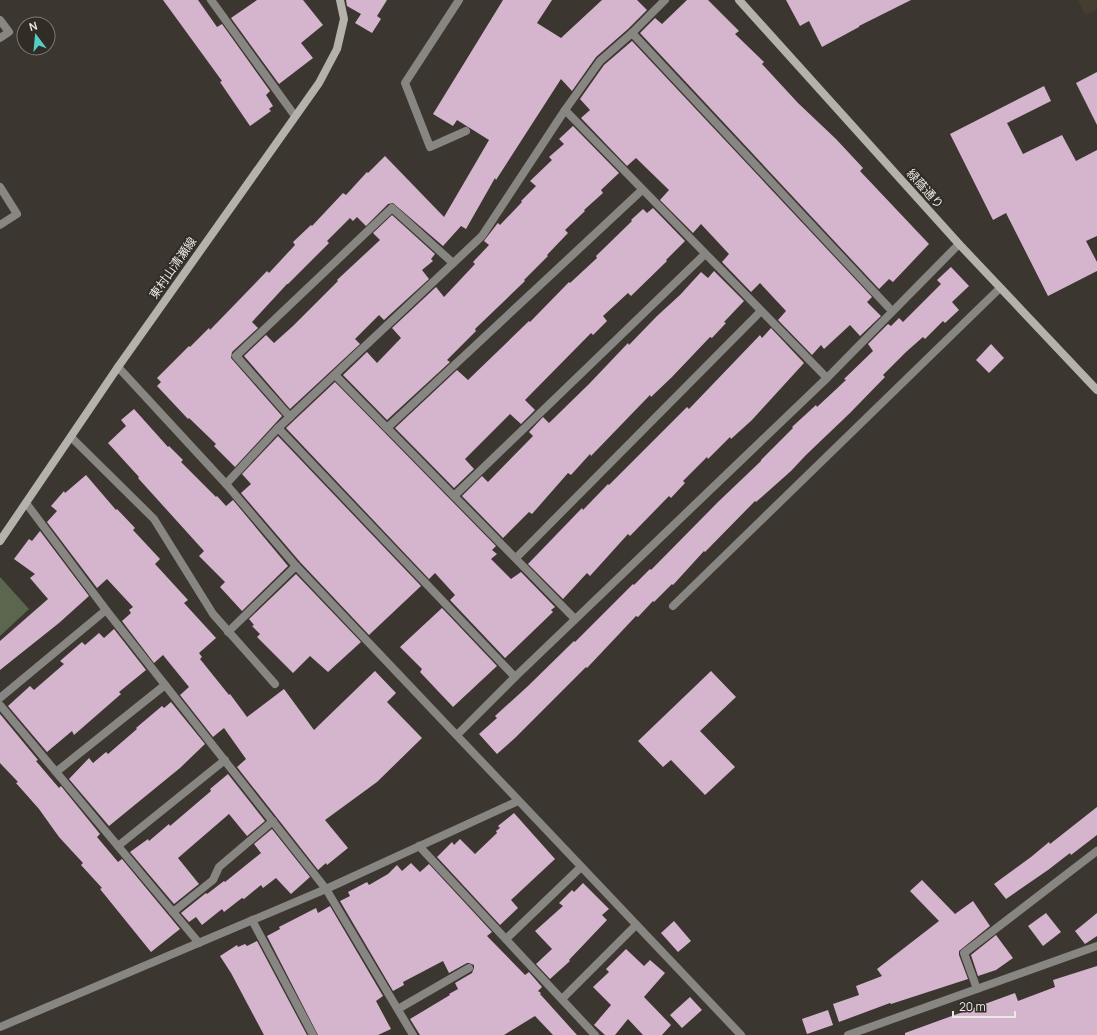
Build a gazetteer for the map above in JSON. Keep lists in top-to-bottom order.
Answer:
{
  "streets": {
    "main road": ["緑蔭通り", "東村山清瀬線"]
  },
  "scale_bar": "20 m",
  "north": "top"
}
